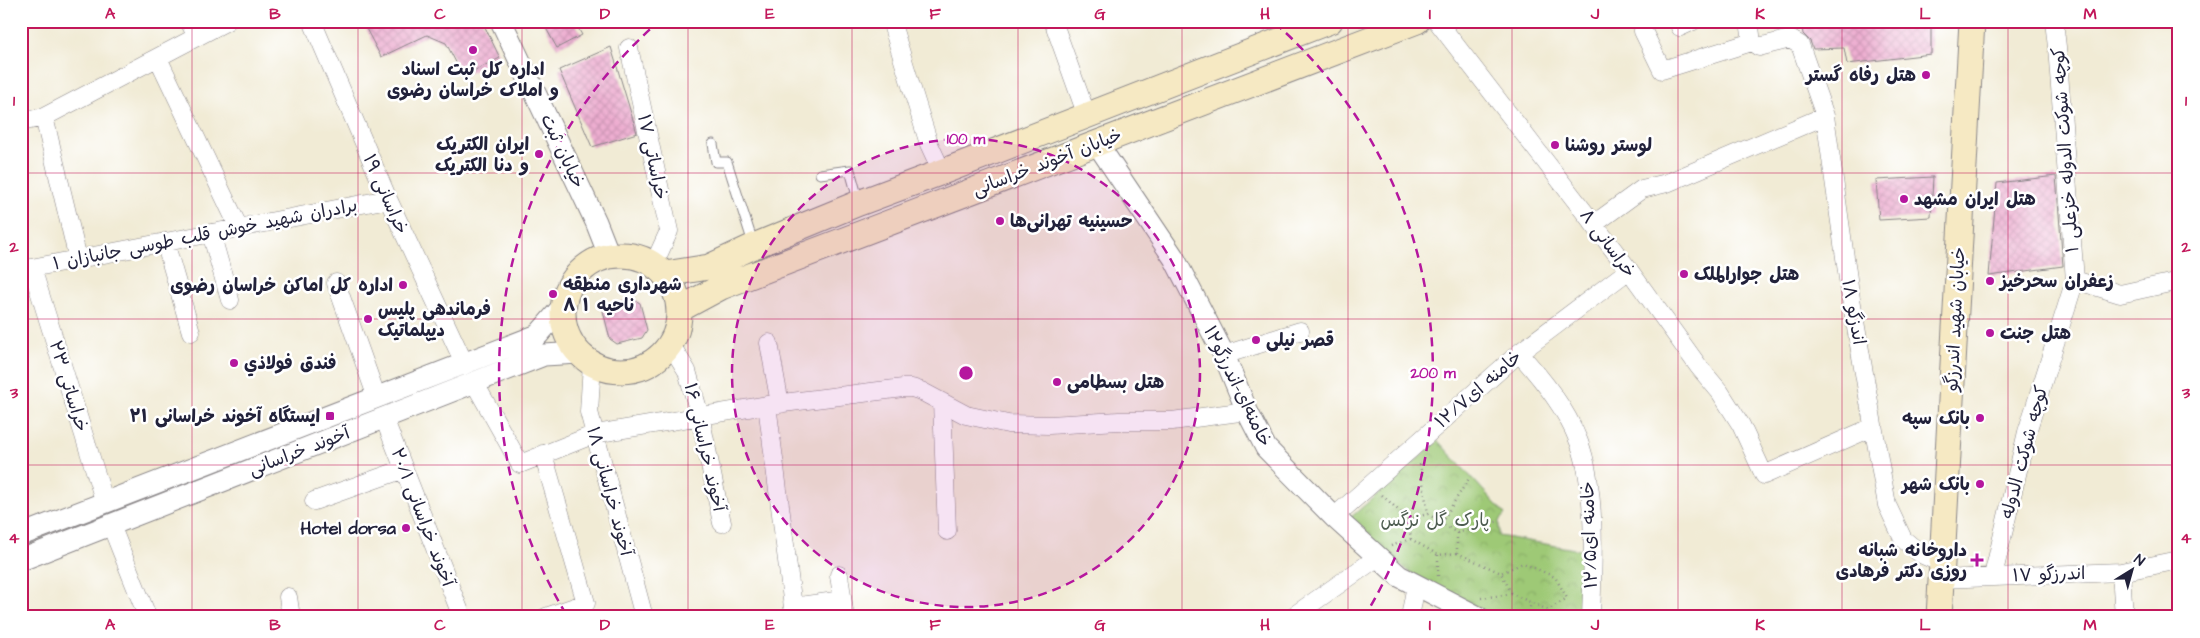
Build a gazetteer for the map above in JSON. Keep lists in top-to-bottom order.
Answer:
{
  "streets": {
    "main road": ["خیابان آخوند خراسانی", "خیابان شهید اندرزگو"],
    "street": [
      "کوچه شوکت الدوله خزعلی ۱",
      "خیابان ثبت",
      "خراساتی ۱۷",
      "خراسانی ۱۹",
      "برادران شهید خوش قلب طوسی جانبازان ۱",
      "خراسانی ۸",
      "اندزگو ۱۸",
      "خراساتی ۲۳",
      "خامنه‌ای-اندرزگو۱۲",
      "خامنه ای۱۲/۷",
      "آخوند خراسانی ۱۶",
      "آخوند خراسانی",
      "کوچه شوکت الدوله",
      "آخوند خراسانی ۱۸",
      "آخوند خراسانی ۲۰/۱",
      "خامنه ای۱۲/۵",
      "اندرزگو ۱۷"
    ]
  },
  "crossings": [
    ["کوچه شوکت الدوله خزعلی ۱", "کوچه شوکت الدوله"],
    ["خیابان ثبت", "خراساتی ۱۷"],
    ["خیابان ثبت", "خیابان آخوند خراسانی"],
    ["خیابان ثبت", "آخوند خراسانی ۱۶"],
    ["خیابان ثبت", "آخوند خراسانی"],
    ["خیابان ثبت", "آخوند خراسانی ۱۸"],
    ["خراساتی ۱۷", "خیابان آخوند خراسانی"],
    ["خراساتی ۱۷", "آخوند خراسانی ۱۶"],
    ["خراساتی ۱۷", "آخوند خراسانی"],
    ["خراساتی ۱۷", "آخوند خراسانی ۱۸"],
    ["خیابان آخوند خراسانی", "خامنه‌ای-اندرزگو۱۲"],
    ["خیابان آخوند خراسانی", "آخوند خراسانی ۱۶"],
    ["خیابان آخوند خراسانی", "آخوند خراسانی"],
    ["خیابان آخوند خراسانی", "آخوند خراسانی ۱۸"],
    ["خراسانی ۱۹", "برادران شهید خوش قلب طوسی جانبازان ۱"],
    ["خراسانی ۱۹", "آخوند خراسانی"],
    ["برادران شهید خوش قلب طوسی جانبازان ۱", "خراساتی ۲۳"],
    ["خراسانی ۸", "اندزگو ۱۸"],
    ["خراسانی ۸", "خامنه ای۱۲/۷"],
    ["اندزگو ۱۸", "خیابان شهید اندرزگو"],
    ["خراساتی ۲۳", "آخوند خراسانی"],
    ["خامنه‌ای-اندرزگو۱۲", "خامنه ای۱۲/۷"],
    ["خامنه ای۱۲/۷", "خامنه ای۱۲/۵"],
    ["آخوند خراسانی ۱۶", "آخوند خراسانی"],
    ["آخوند خراسانی ۱۶", "آخوند خراسانی ۱۸"],
    ["آخوند خراسانی", "آخوند خراسانی ۱۸"],
    ["آخوند خراسانی", "آخوند خراسانی ۲۰/۱"],
    ["کوچه شوکت الدوله", "اندرزگو ۱۷"]
  ],
  "parks": ["پارک گل نرگس"],
  "places": {
    "other": [
      "اداره کل ثبت اسناد و املاک خراسان رضوی",
      "هتل رفاه گستر",
      "لوستر روشنا",
      "ایران الکتریک و دنا الکتریک",
      "هتل ایران مشهد",
      "حسینیه تهرانی‌ها",
      "هتل جوارالملک",
      "زعفران سحرخیز",
      "اداره کل اماکن خراسان رضوی",
      "شهرداری منطقه ۸ ناحیه ۱",
      "فرماندهی پلیس دیپلماتیک",
      "هتل جنت",
      "قصر نیلی",
      "فندق فولاذي",
      "هتل بسطامی",
      "بانک سپه",
      "بانک شهر",
      "Hotel dorsa"
    ],
    "transit": ["ایستگاه آخوند خراسانی ۲۱"],
    "health": ["داروخانه شبانه روزی دکتر فرهادی"]
  },
  "north": "top right",
  "grid": {
    "columns": [
      "A",
      "B",
      "C",
      "D",
      "E",
      "F",
      "G",
      "H",
      "I",
      "J",
      "K",
      "L",
      "M"
    ],
    "rows": [
      "1",
      "2",
      "3",
      "4"
    ]
  },
  "rings": ["100 m", "200 m"]
}
